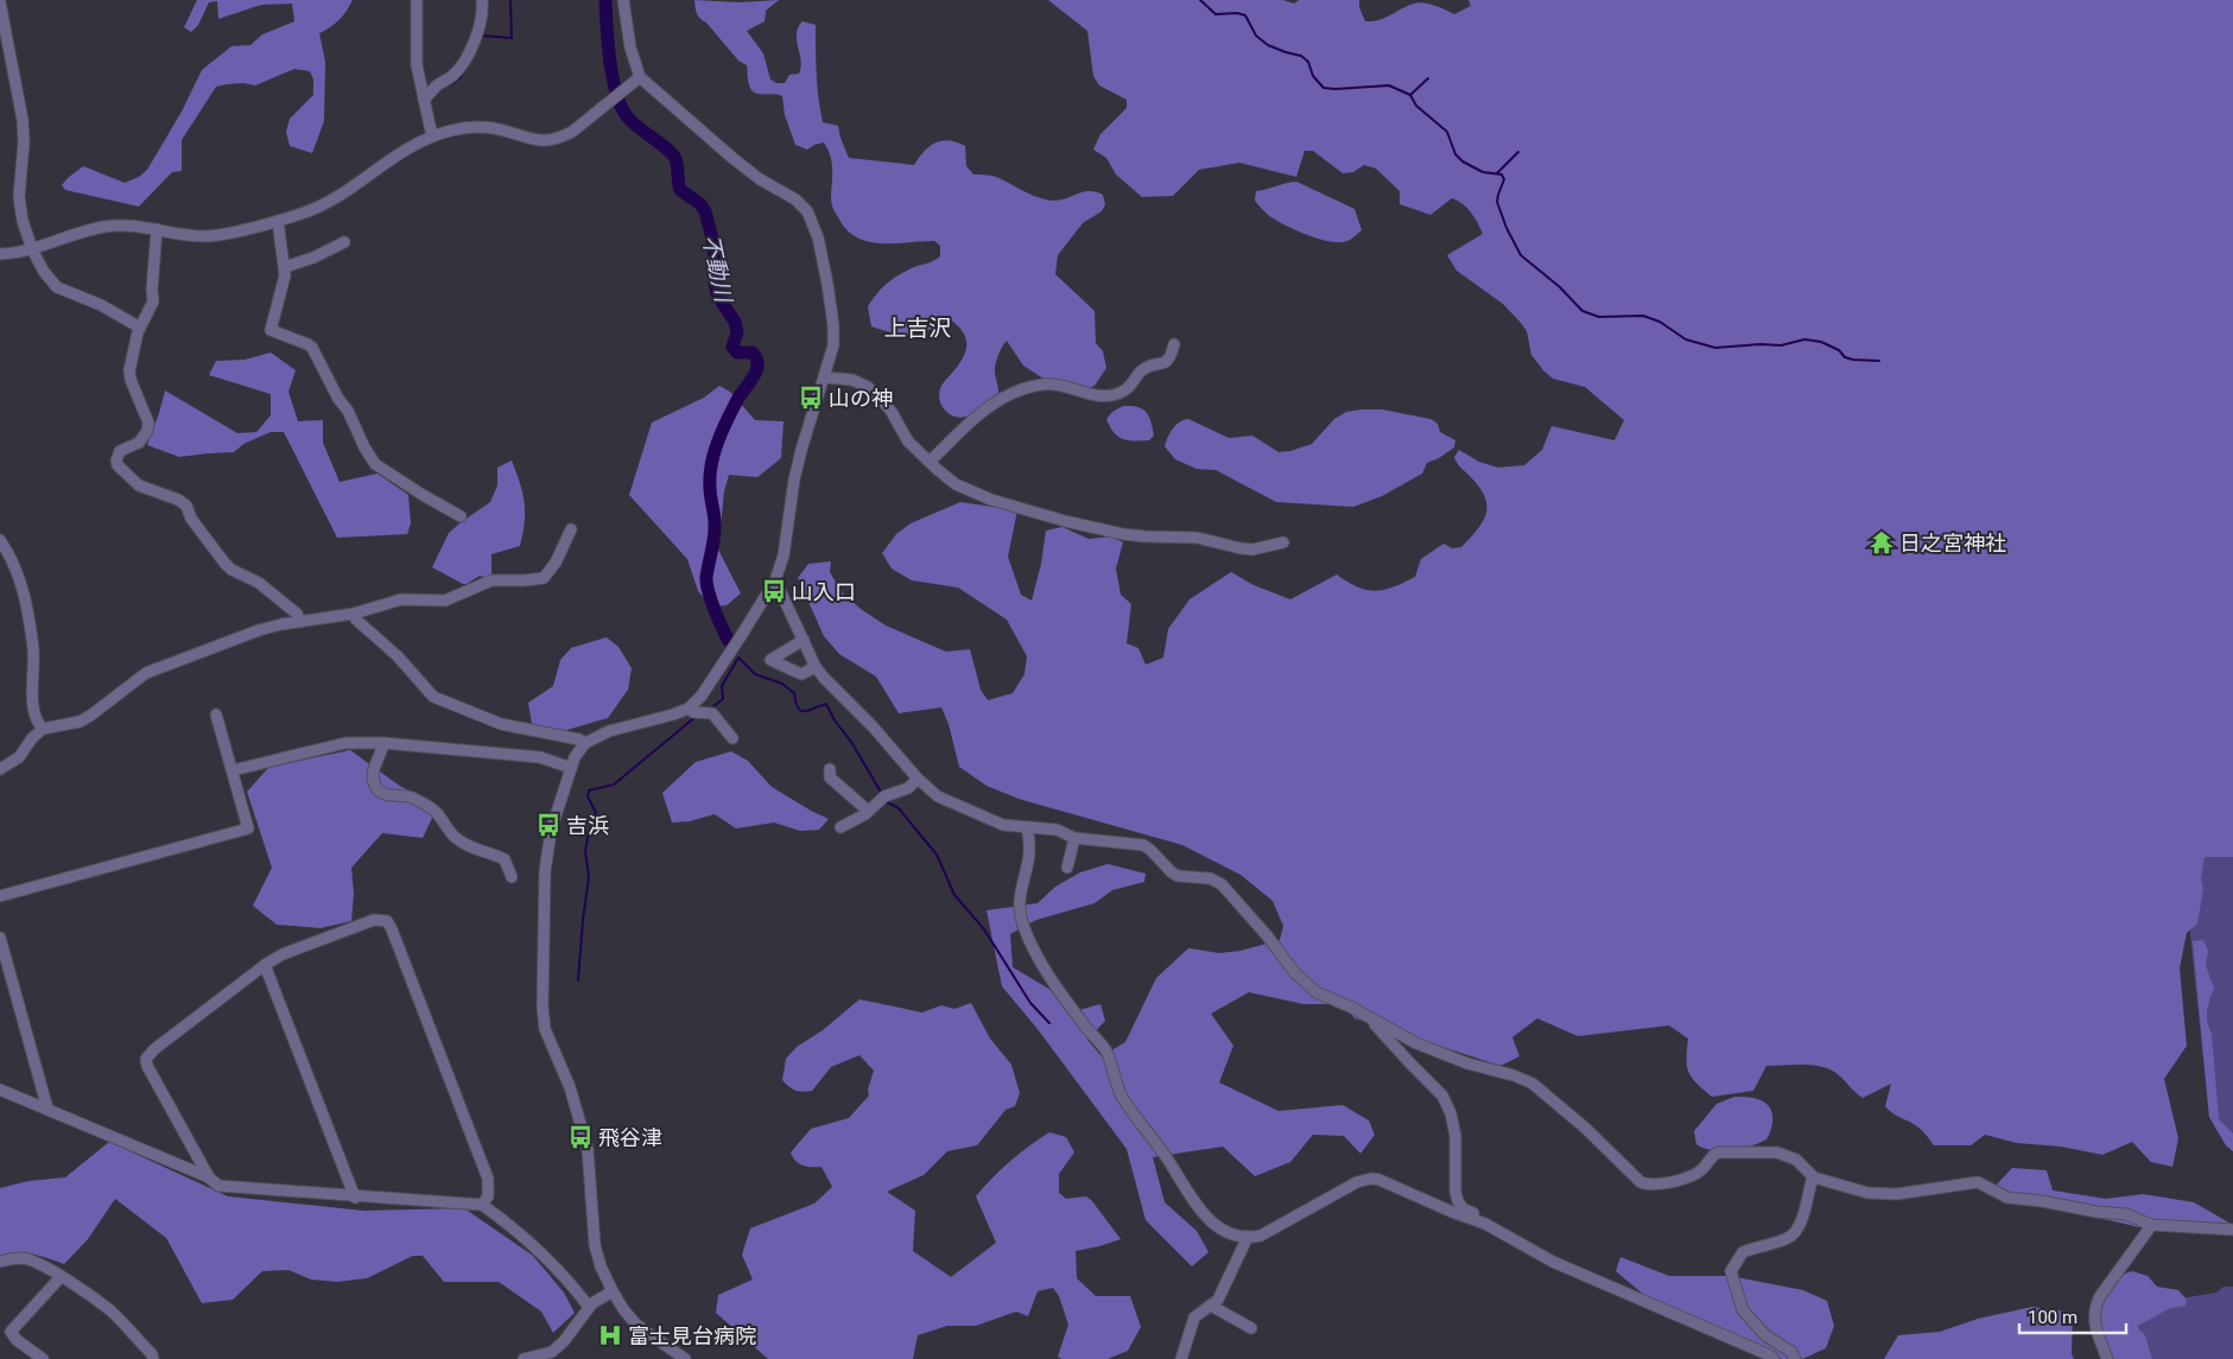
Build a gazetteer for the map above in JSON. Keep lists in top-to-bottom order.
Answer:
{
  "districts": ["上吉沢"],
  "water": ["不動川"],
  "places": {
    "bus stop": [
      "山の神",
      "山入口",
      "吉浜",
      "飛谷津"
    ],
    "temple": ["日之宮神社"],
    "hospital": ["富士見台病院"]
  },
  "scale_bar": "100 m"
}
